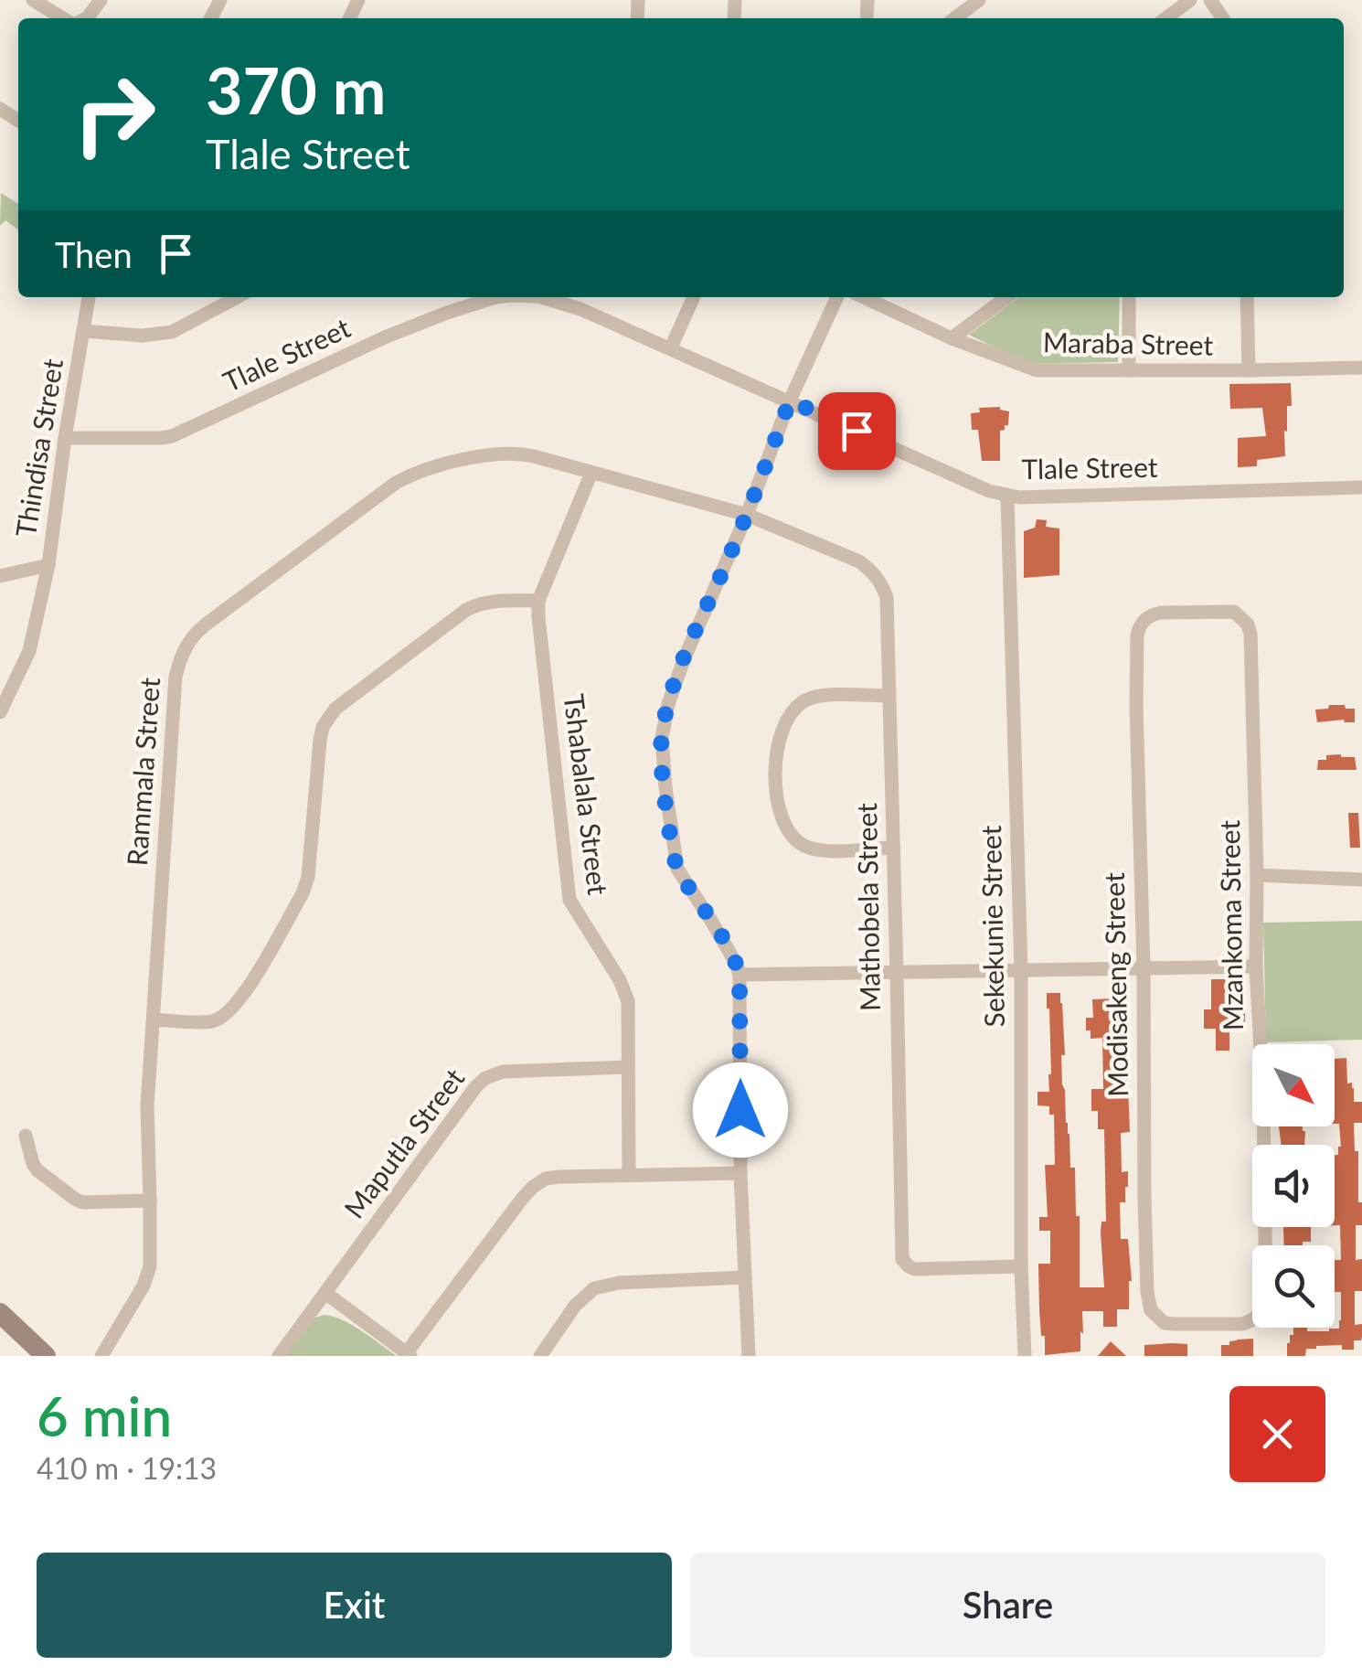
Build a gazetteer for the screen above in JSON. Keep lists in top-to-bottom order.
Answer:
{
  "streets": {
    "street": [
      "Maraba Street",
      "Tlale Street",
      "Thindisa Street",
      "Rammala Street",
      "Tshabalala Street",
      "Mathobela Street",
      "Mzankoma Street",
      "Sekekunie Street",
      "Modisakeng Street",
      "Maputla Street"
    ]
  },
  "crossings": [
    ["Tlale Street", "Thindisa Street"],
    ["Tlale Street", "Sekekunie Street"],
    ["Rammala Street", "Tshabalala Street"],
    ["Rammala Street", "Mathobela Street"],
    ["Tshabalala Street", "Maputla Street"],
    ["Mathobela Street", "Sekekunie Street"],
    ["Mzankoma Street", "Modisakeng Street"]
  ],
  "north": "bottom right",
  "page": {
    "turn": ["370 m", "Tlale Street"],
    "then": "Then",
    "heading": ["6 min", "410 m · 19:13"],
    "buttons": ["Exit", "Share"]
  }
}
